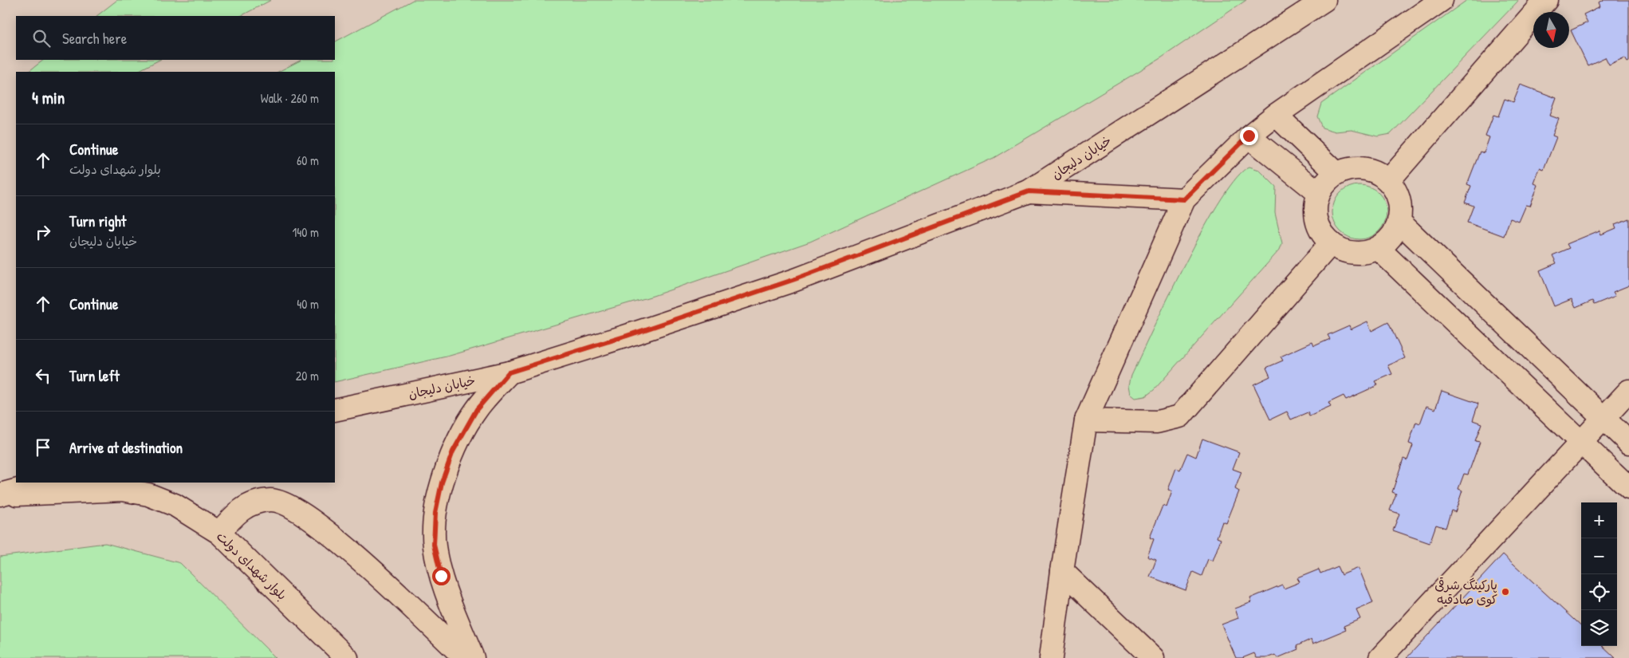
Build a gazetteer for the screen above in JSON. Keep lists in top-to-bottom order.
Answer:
{
  "streets": {
    "street": ["خیابان دلیجان", "بلوار شهدای دولت"]
  },
  "places": ["پارکینگ شرقی کوی صادقیه"],
  "north": "bottom",
  "page": {
    "search": "Search here",
    "heading": ["4 min", "Walk · 260 m"],
    "list": [
      ["Continue", "بلوار شهدای دولت", "60 m"],
      ["Turn right", "خیابان دلیجان", "140 m"],
      ["Continue", "40 m"],
      ["Turn left", "20 m"],
      "Arrive at destination"
    ],
    "map_buttons": ["+", "−"]
  }
}
